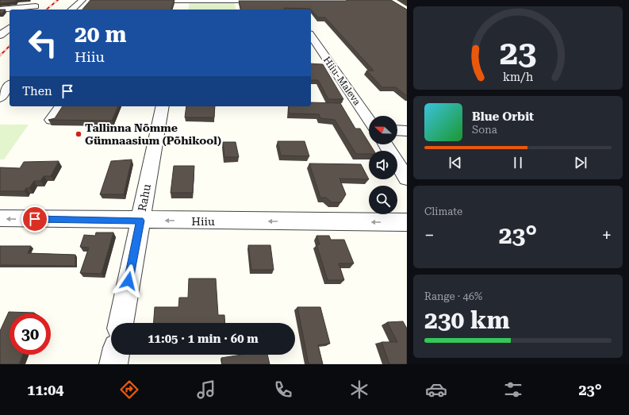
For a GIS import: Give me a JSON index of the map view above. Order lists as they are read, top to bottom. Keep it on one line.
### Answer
{"streets":{"street":["Hiiu-Maleva","Rahu","Hiiu"]},"crossings":[["Rahu","Hiiu"]],"one_way":["Hiiu"],"places":["Tallinna Nõmme Gümnaasium (Põhikool)"],"north":"left","page":{"turn":["20 m","Hiiu"],"then":"Then","song":["Blue Orbit","Sona"],"tile":["Climate",["Range · 46%","230 km"]],"heat":["−","23°","+"],"limit":"30","trip":"11:05 · 1 min · 60 m","tabs":["11:04","23°"],"gauge":["23","km/h"]}}
